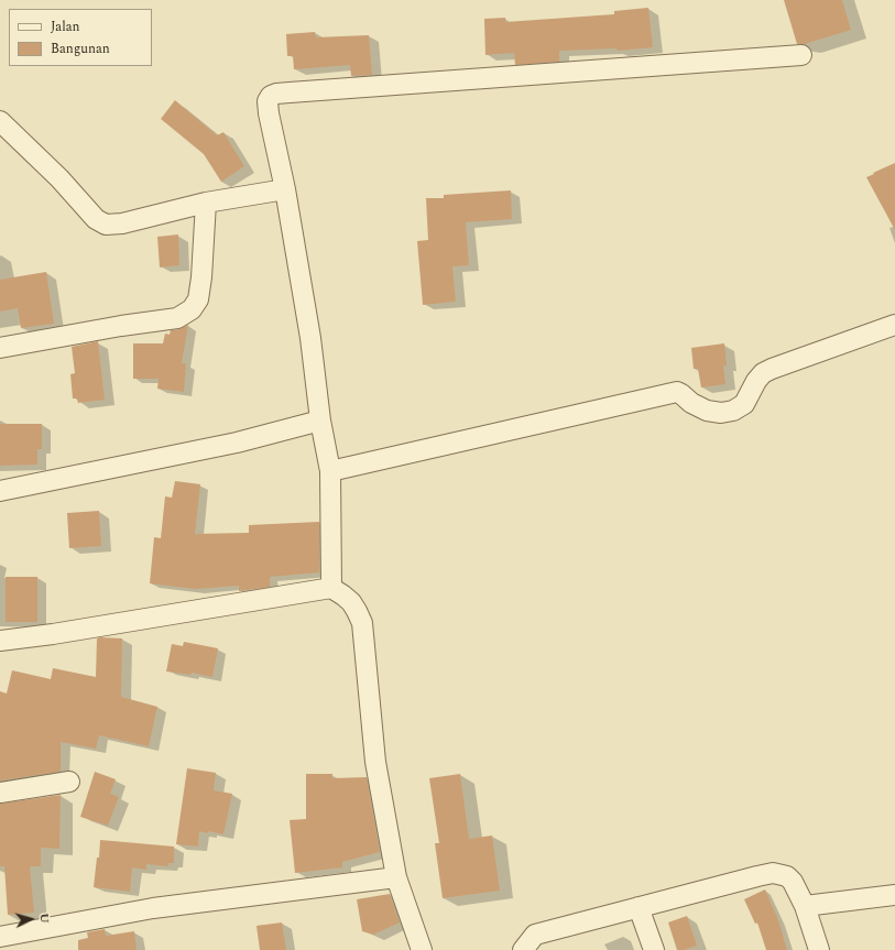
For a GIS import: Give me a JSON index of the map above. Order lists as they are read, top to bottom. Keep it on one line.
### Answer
{"legend":["Jalan","Bangunan"],"north":"right"}
